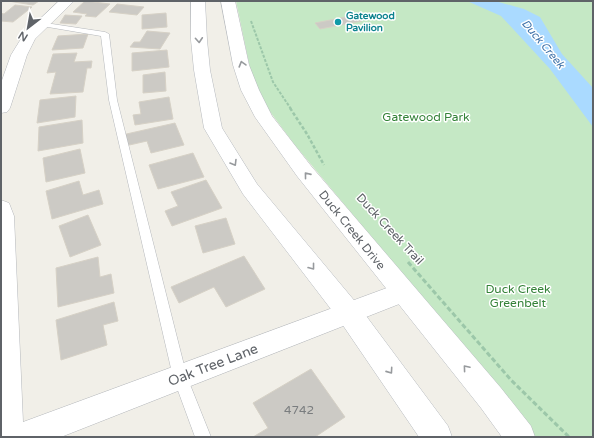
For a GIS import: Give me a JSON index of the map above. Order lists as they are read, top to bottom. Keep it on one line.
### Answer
{"streets":{"main road":["Duck Creek Drive","Oak Tree Lane"],"path":["Duck Creek Trail"]},"crossings":[["Duck Creek Drive","Oak Tree Lane"]],"water":["Duck Creek"],"parks":["Gatewood Park","Duck Creek Greenbelt"],"places":["Gatewood Pavilion"],"house_numbers":["4742"],"north":"bottom left"}
